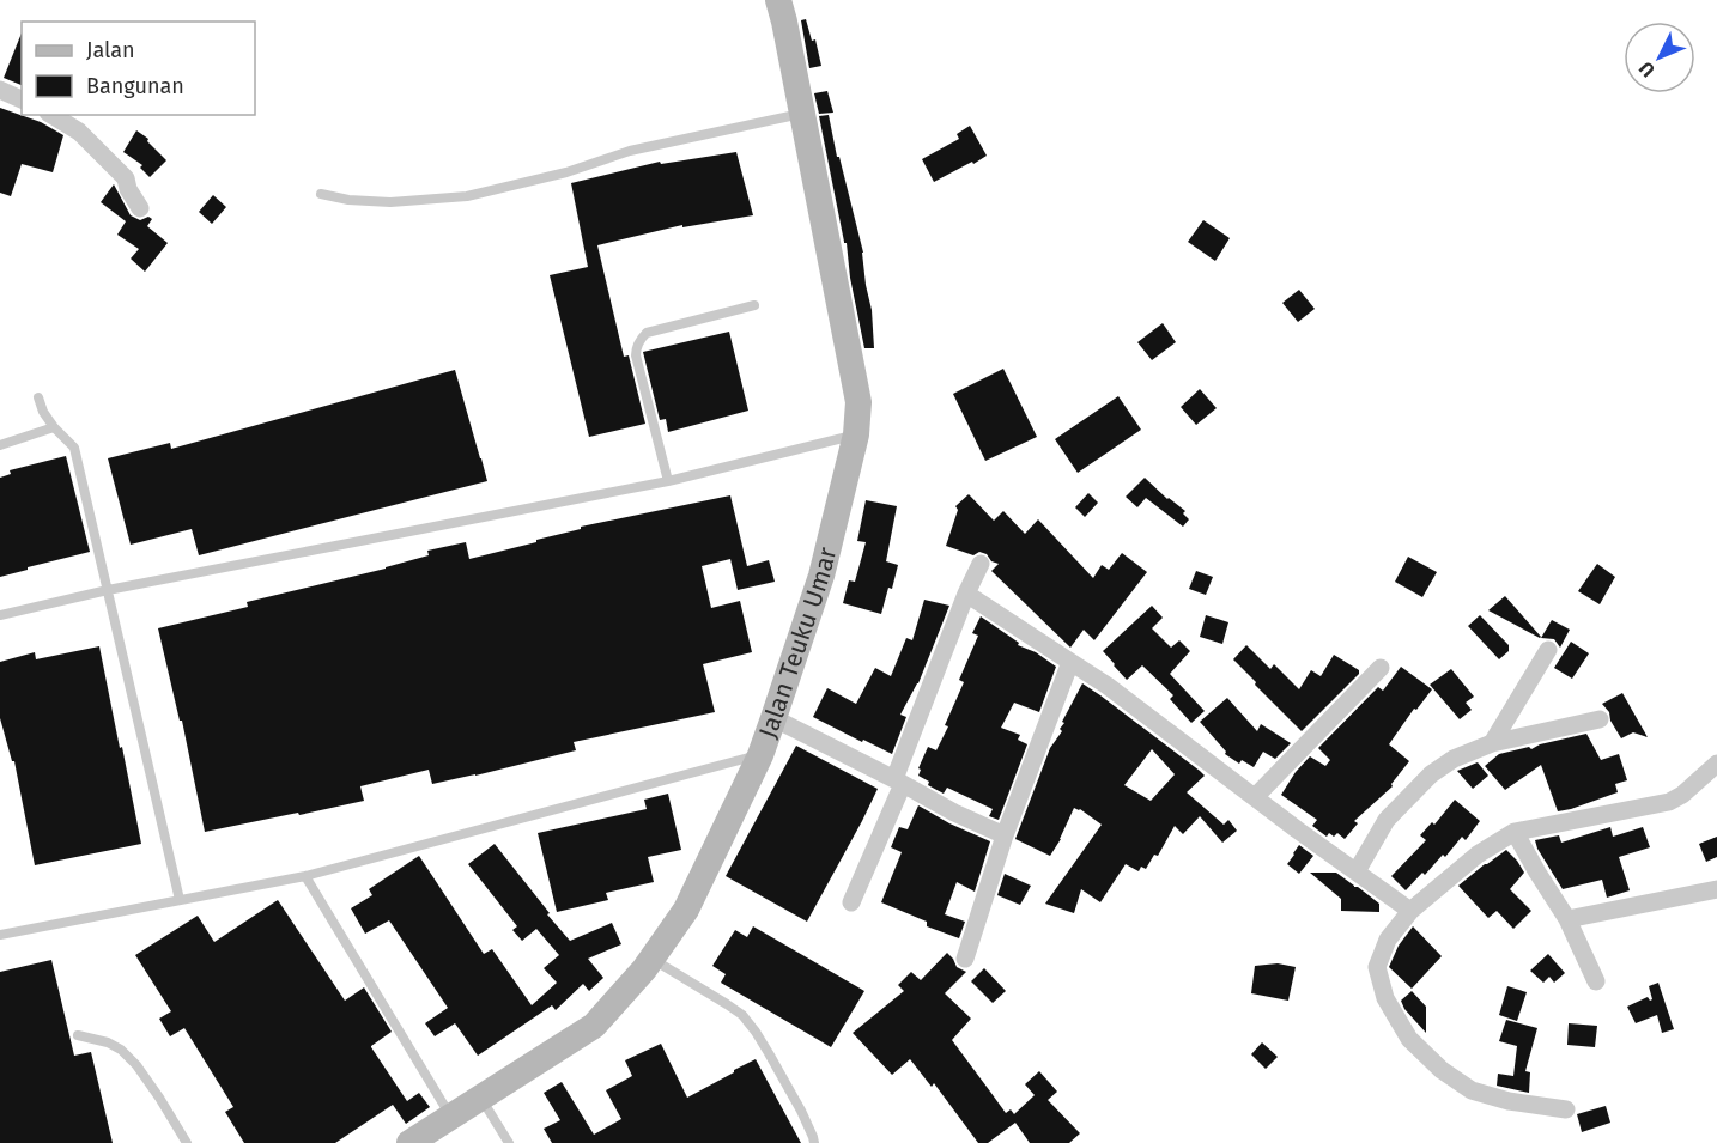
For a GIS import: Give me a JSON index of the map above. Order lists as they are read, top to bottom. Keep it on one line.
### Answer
{"streets":{"main road":["Jalan Teuku Umar"]},"legend":["Jalan","Bangunan"],"north":"bottom left"}
